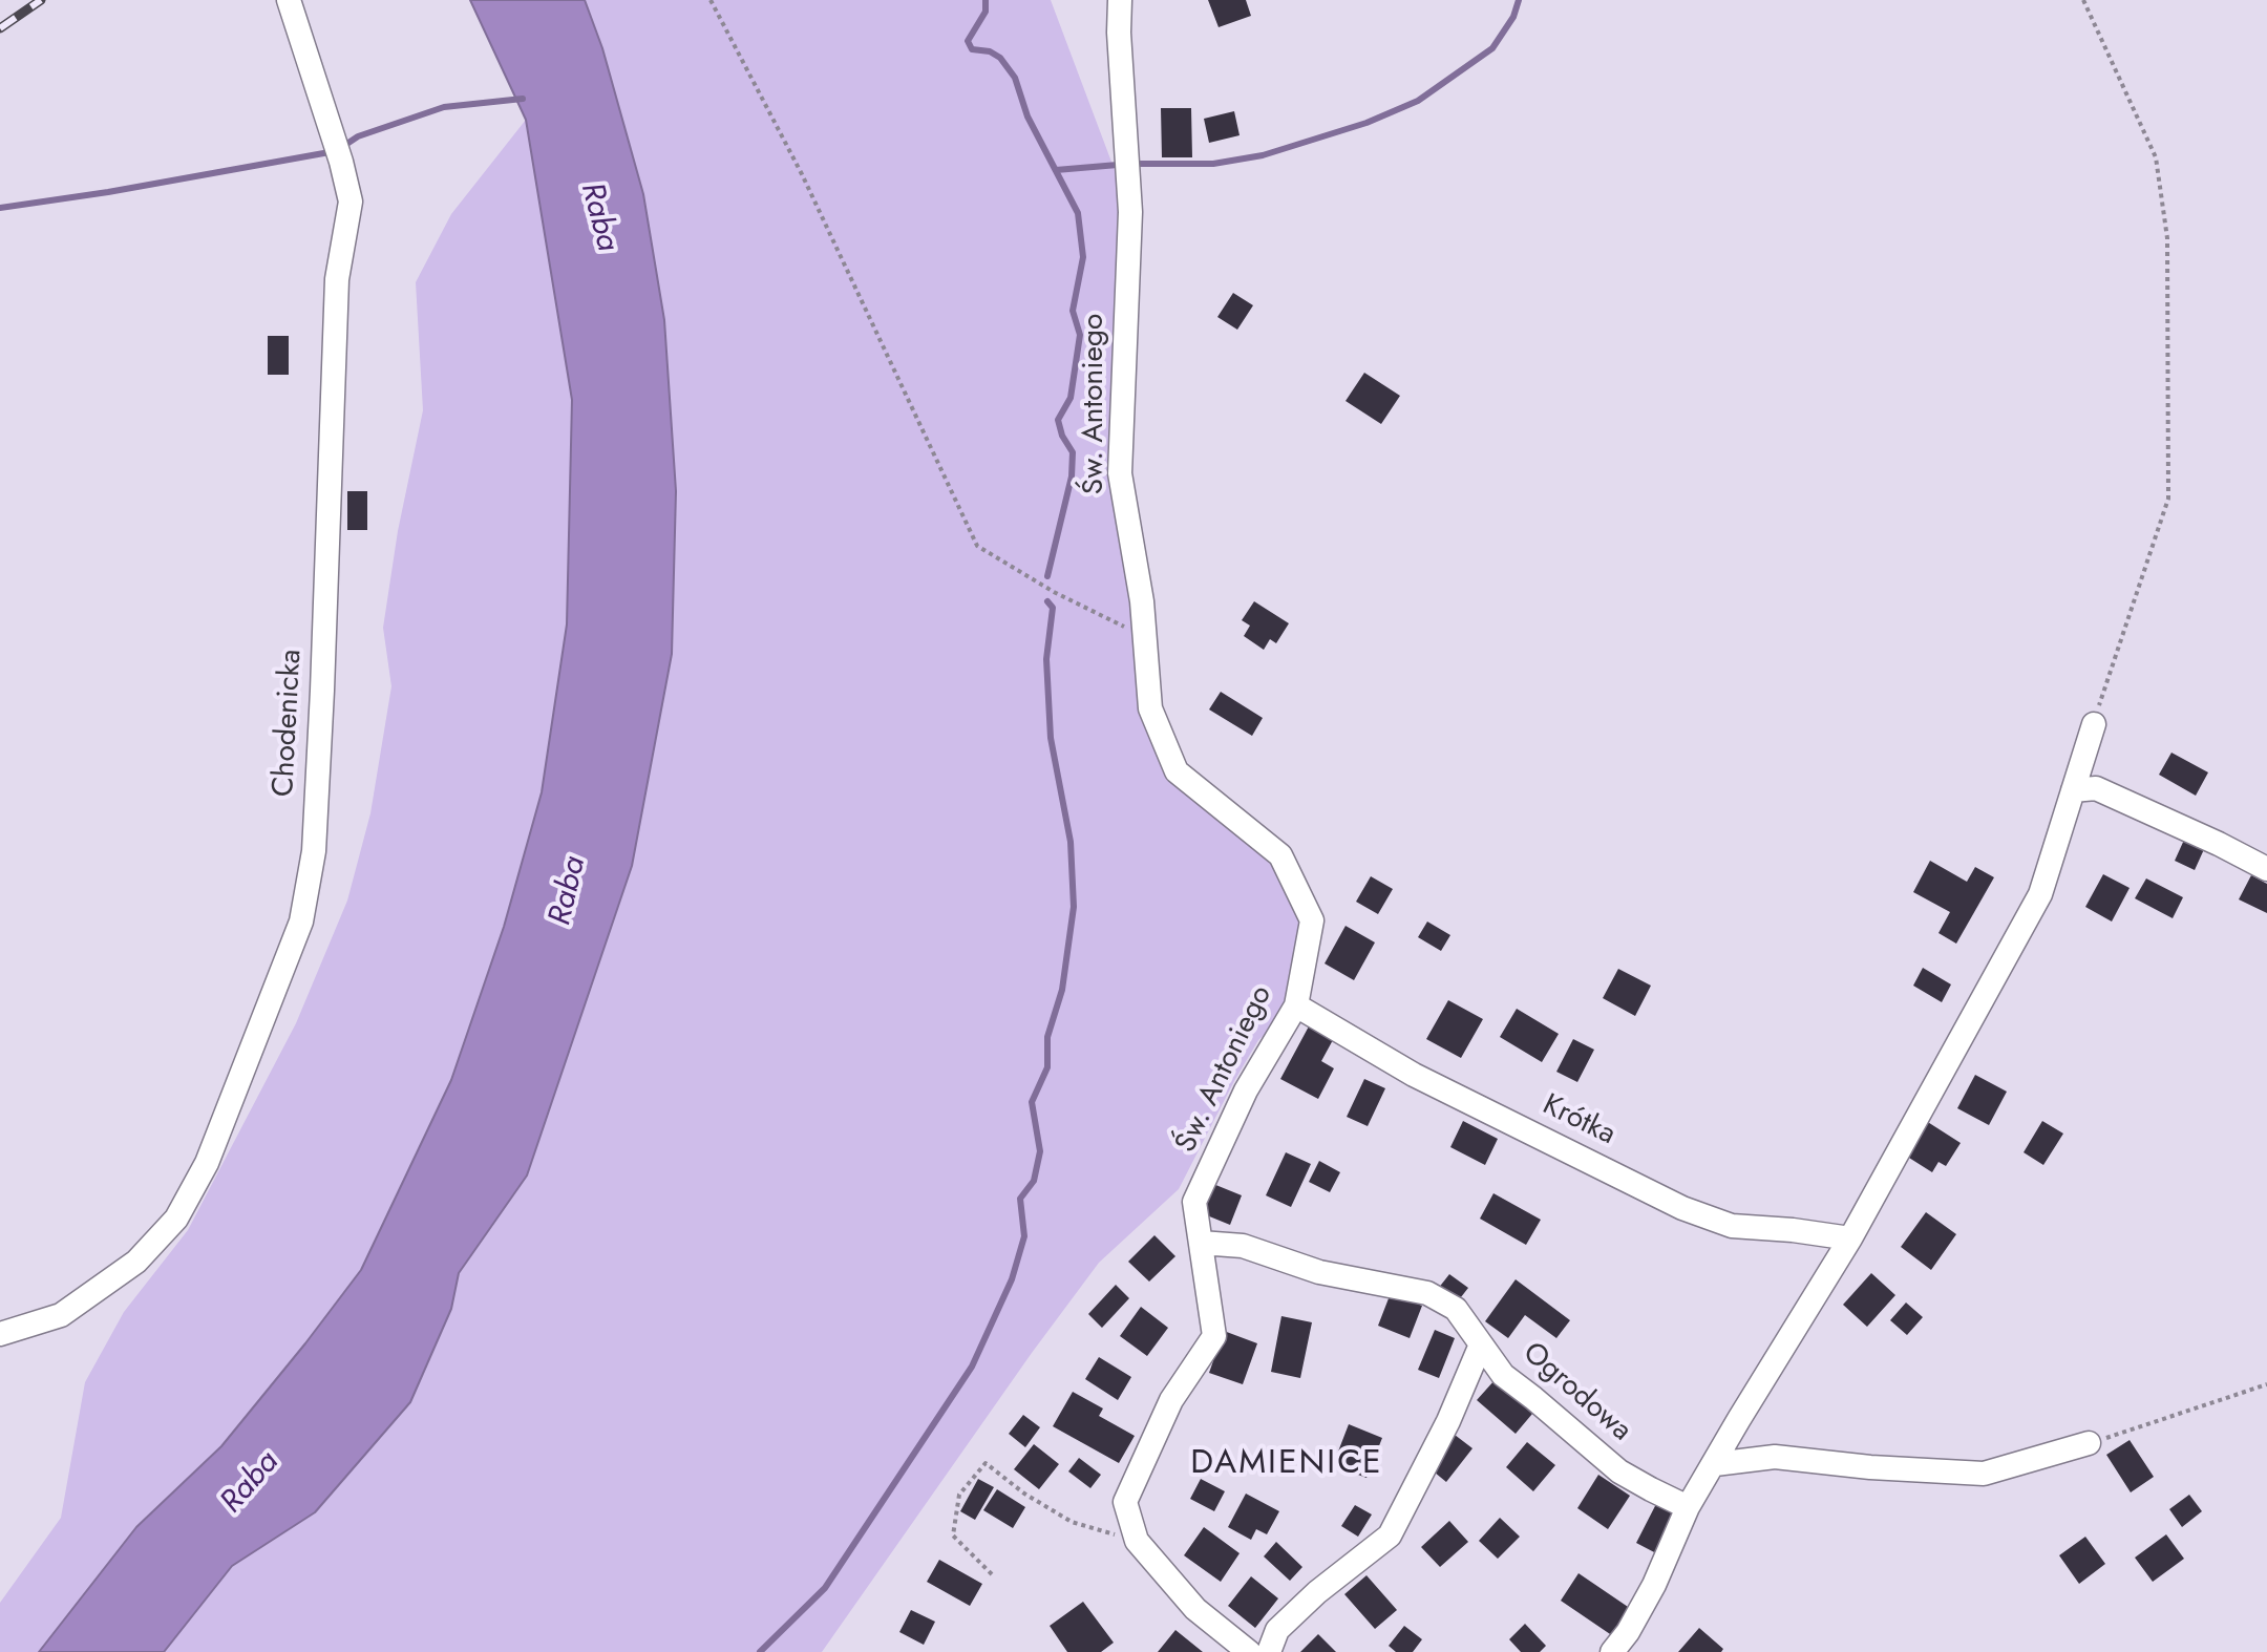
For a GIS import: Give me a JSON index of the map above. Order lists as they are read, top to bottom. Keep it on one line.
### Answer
{"streets":{"street":["Św. Antoniego","Chodenicka","Krótka","Ogrodowa"]},"crossings":[["Św. Antoniego","Krótka"],["Św. Antoniego","Ogrodowa"]],"districts":["DAMIENICE"],"water":["Raba"]}
